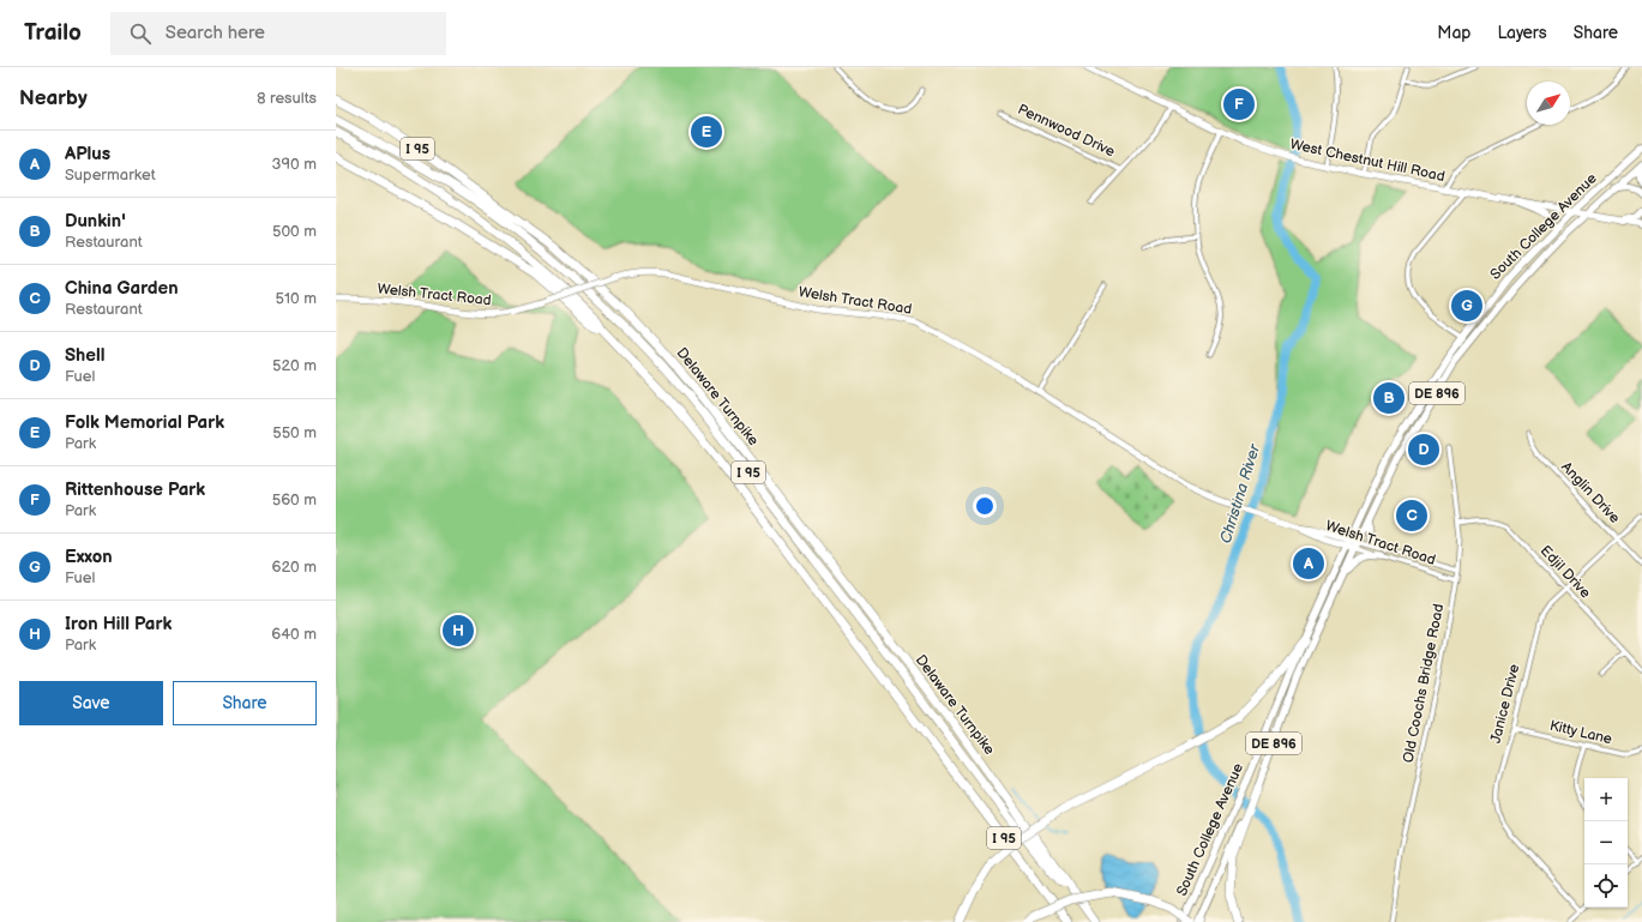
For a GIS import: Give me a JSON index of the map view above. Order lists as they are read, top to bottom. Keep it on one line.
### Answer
{"streets":{"highway":["I 95","Delaware Turnpike"],"main road":["South College Avenue","DE 896"],"street":["Pennwood Drive","West Chestnut Hill Road","Welsh Tract Road","Anglin Drive","Edjil Drive","Old Coochs Bridge Road","Janice Drive","Kitty Lane"]},"crossings":[["West Chestnut Hill Road","South College Avenue"],["South College Avenue","Welsh Tract Road"],["Welsh Tract Road","Old Coochs Bridge Road"],["Anglin Drive","Janice Drive"],["Edjil Drive","Old Coochs Bridge Road"],["Edjil Drive","Janice Drive"],["Janice Drive","Kitty Lane"]],"water":["Christina River"],"north":"top right","page":{"header":"Trailo","search":"Search here","nav":["Map","Layers","Share"],"heading":["Nearby","8 results"],"pins":["F","E","G","B","D","C","A","H"],"list":[{"mark":"A","name":"APlus","note":"Supermarket","value":"390 m"},{"mark":"B","name":"Dunkin'","note":"Restaurant","value":"500 m"},{"mark":"C","name":"China Garden","note":"Restaurant","value":"510 m"},{"mark":"D","name":"Shell","note":"Fuel","value":"520 m"},{"mark":"E","name":"Folk Memorial Park","note":"Park","value":"550 m"},{"mark":"F","name":"Rittenhouse Park","note":"Park","value":"560 m"},{"mark":"G","name":"Exxon","note":"Fuel","value":"620 m"},{"mark":"H","name":"Iron Hill Park","note":"Park","value":"640 m"}],"buttons":["Save","Share"],"map_buttons":["+","−"]}}
